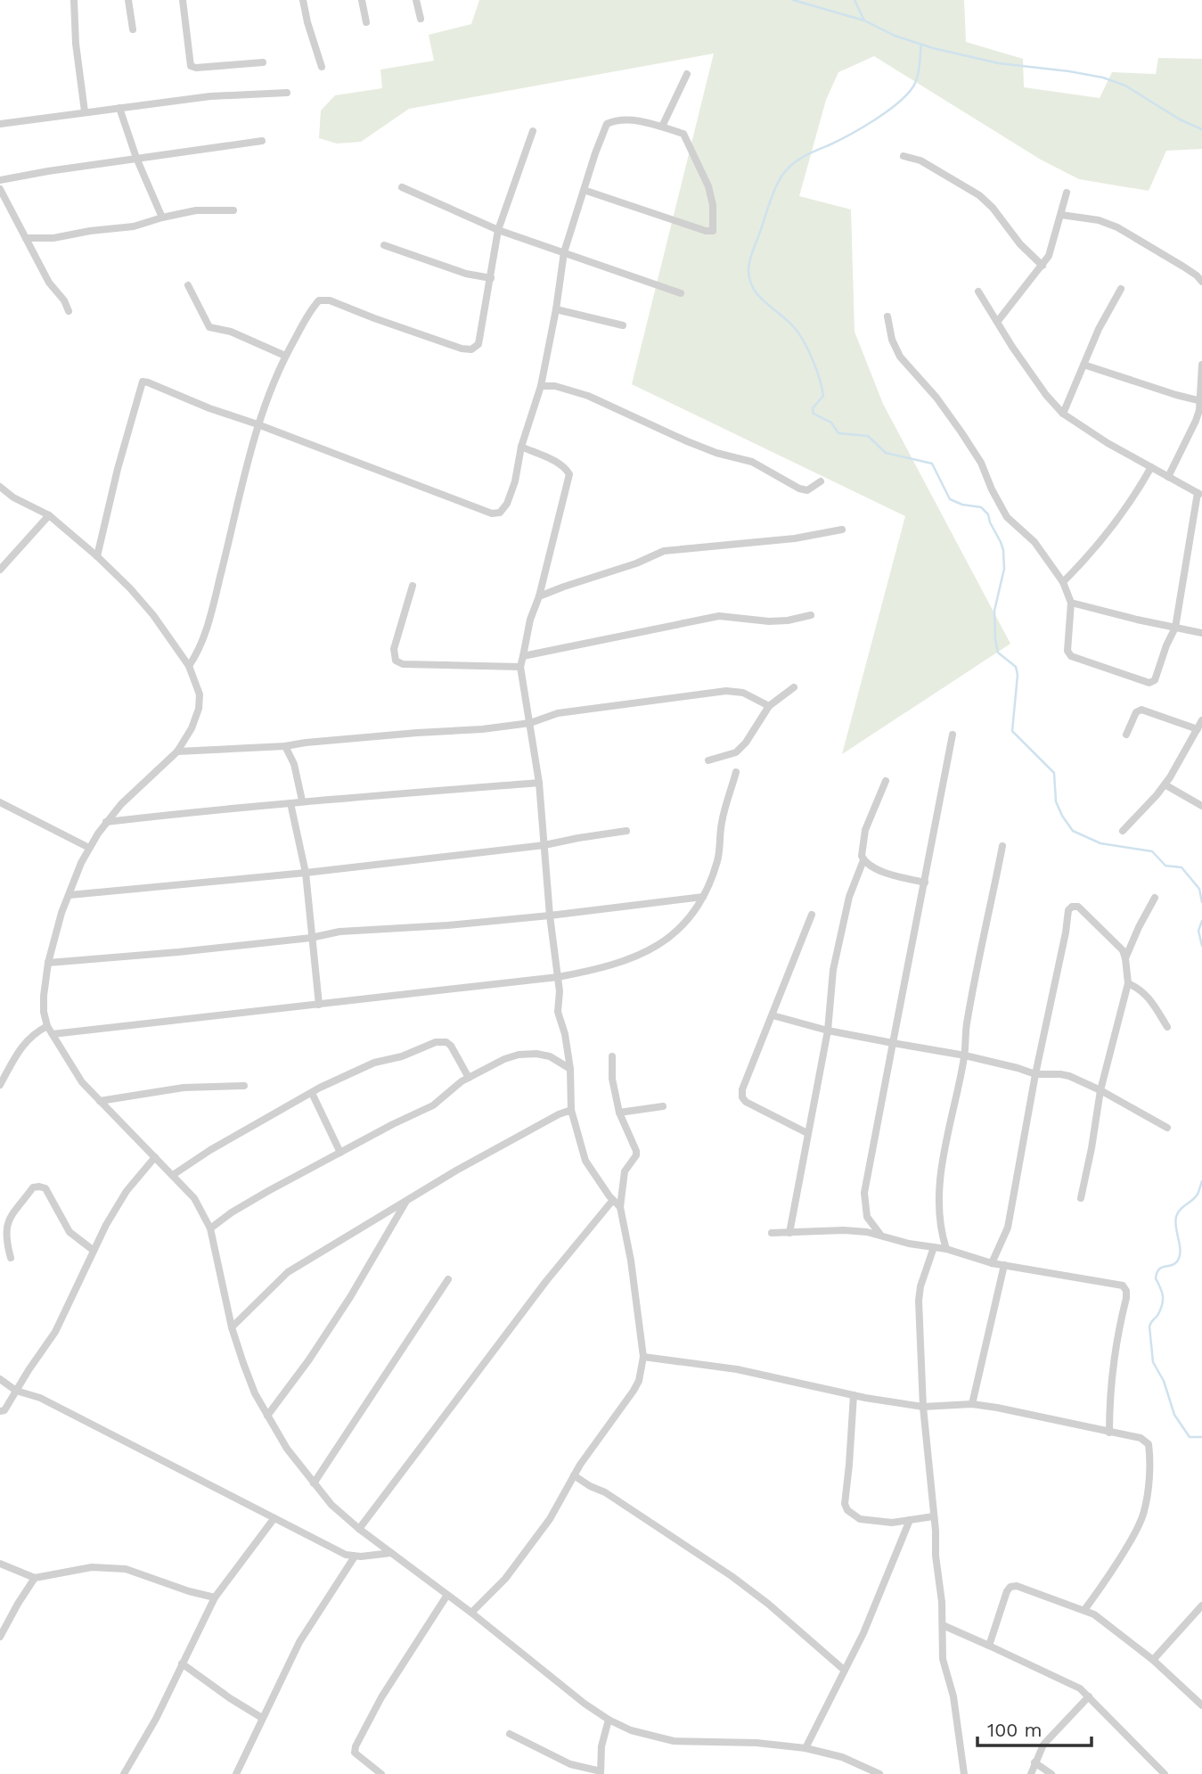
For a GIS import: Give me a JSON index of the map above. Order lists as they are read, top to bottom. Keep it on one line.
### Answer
{"scale_bar":"100 m"}
